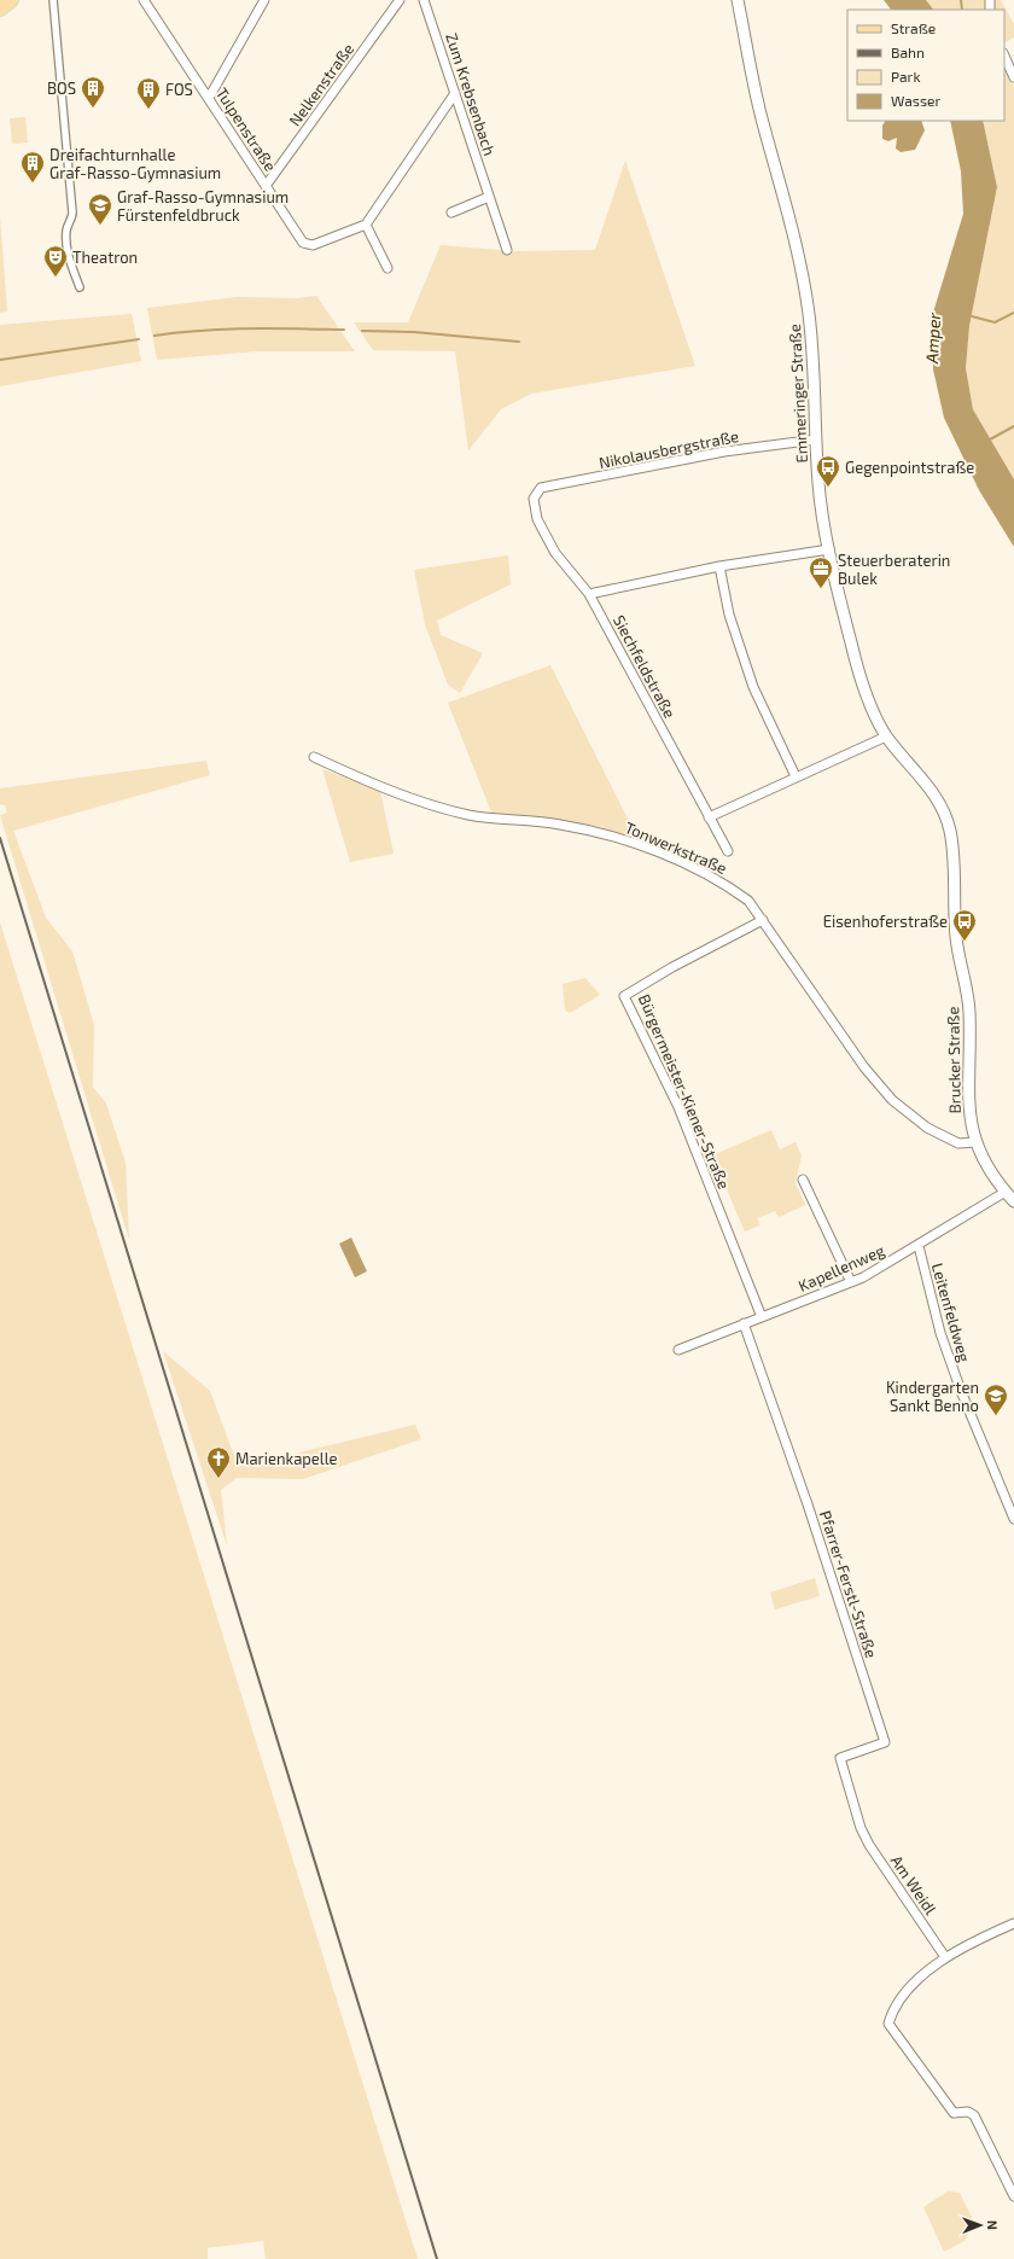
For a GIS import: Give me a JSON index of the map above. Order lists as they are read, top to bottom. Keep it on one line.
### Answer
{"streets":{"street":["Nelkenstraße","Zum Krebsenbach","Tulpenstraße","Emmeringer Straße","Nikolausbergstraße","Siechfeldstraße","Tonwerkstraße","Brucker Straße","Bürgermeister-Kiener-Straße","Kapellenweg","Leitenfeldweg","Pfarrer-Ferstl-Straße","Am Weidl"]},"crossings":[["Nelkenstraße","Tulpenstraße"],["Emmeringer Straße","Nikolausbergstraße"],["Emmeringer Straße","Brucker Straße"],["Nikolausbergstraße","Siechfeldstraße"],["Tonwerkstraße","Brucker Straße"],["Tonwerkstraße","Bürgermeister-Kiener-Straße"],["Brucker Straße","Kapellenweg"],["Bürgermeister-Kiener-Straße","Kapellenweg"],["Kapellenweg","Leitenfeldweg"],["Kapellenweg","Pfarrer-Ferstl-Straße"],["Pfarrer-Ferstl-Straße","Am Weidl"]],"water":["Amper"],"places":{"building":["BOS","FOS","Dreifachturnhalle Graf-Rasso-Gymnasium"],"school or university":["Graf-Rasso-Gymnasium Fürstenfeldbruck","Kindergarten Sankt Benno"],"theatre":["Theatron"],"bus stop":["Gegenpointstraße","Eisenhoferstraße"],"office":["Steuerberaterin Bulek"],"church":["Marienkapelle"]},"legend":["Straße","Bahn","Park","Wasser"],"north":"right"}
